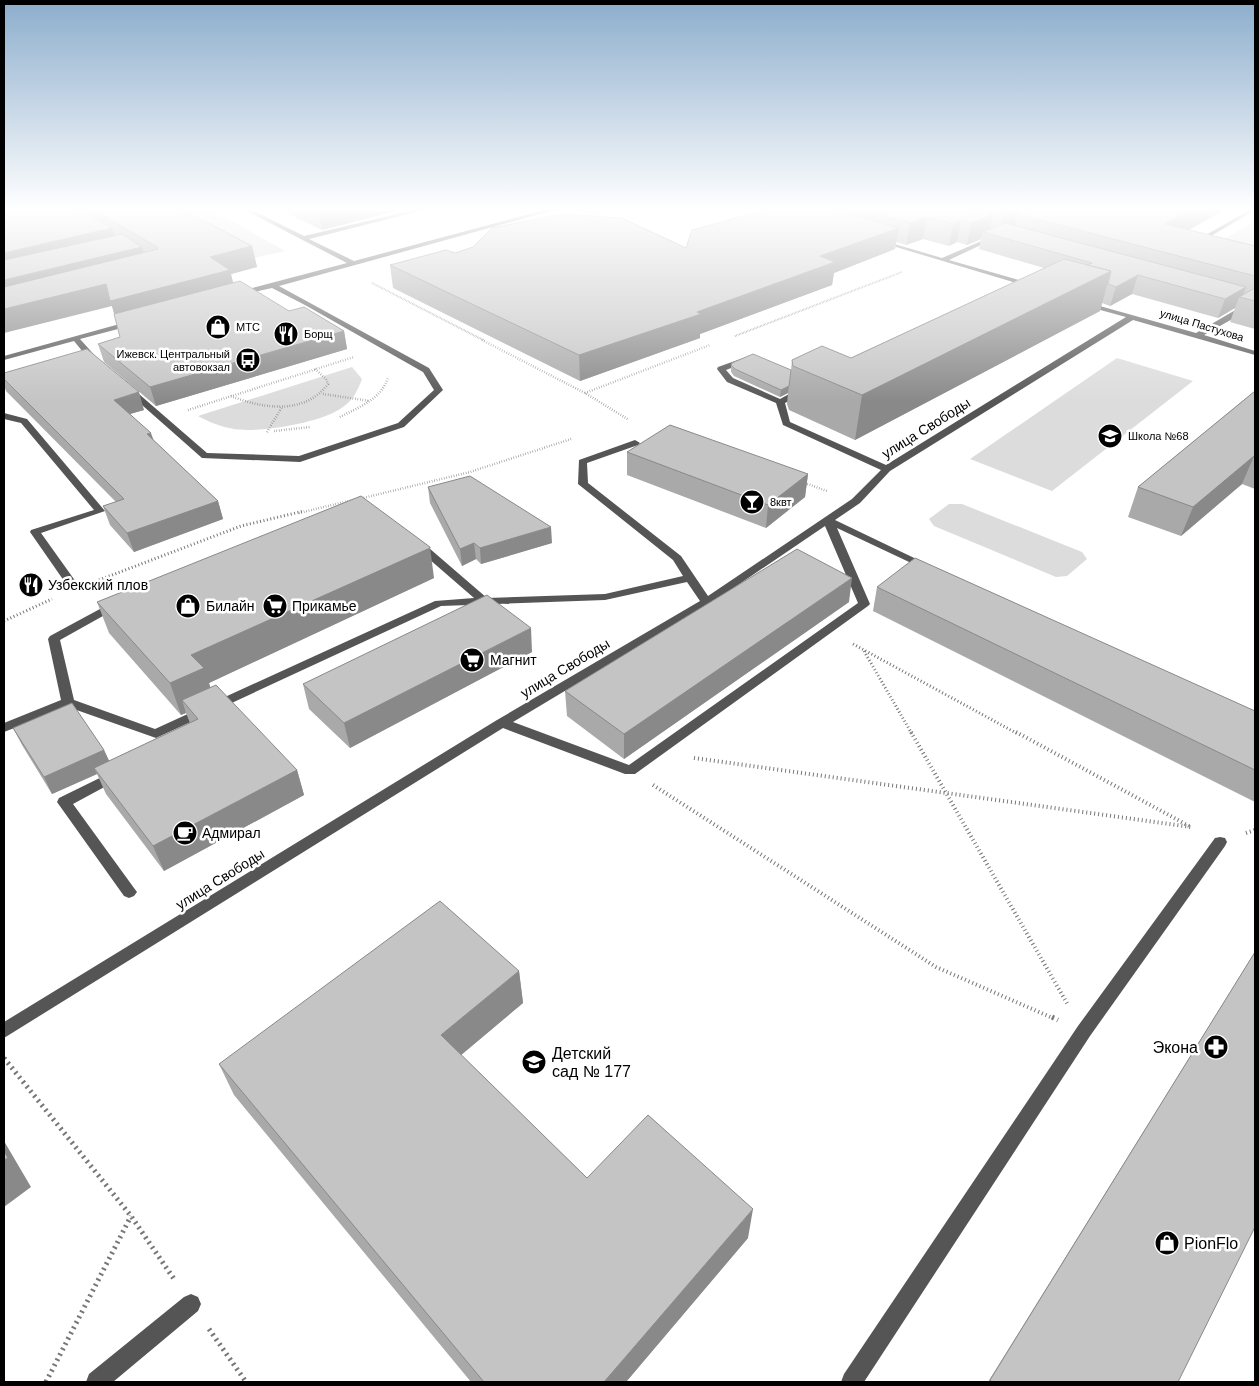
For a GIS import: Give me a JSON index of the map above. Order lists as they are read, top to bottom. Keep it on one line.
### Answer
{"streets":{"street":["улица Пастухова","улица Свободы"]},"crossings":[["улица Пастухова","улица Свободы"]],"places":{"shop":["МТС","Билайн","PionFlo"],"restaurant":["Борщ","Узбекский плов"],"bus stop":["Ижевск. Центральный автовокзал"],"school or university":["Школа №68","Детский сад № 177"],"bar":["8квт"],"supermarket":["Прикамье","Магнит"],"cafe":["Адмирал"],"pharmacy":["Экона"]}}
